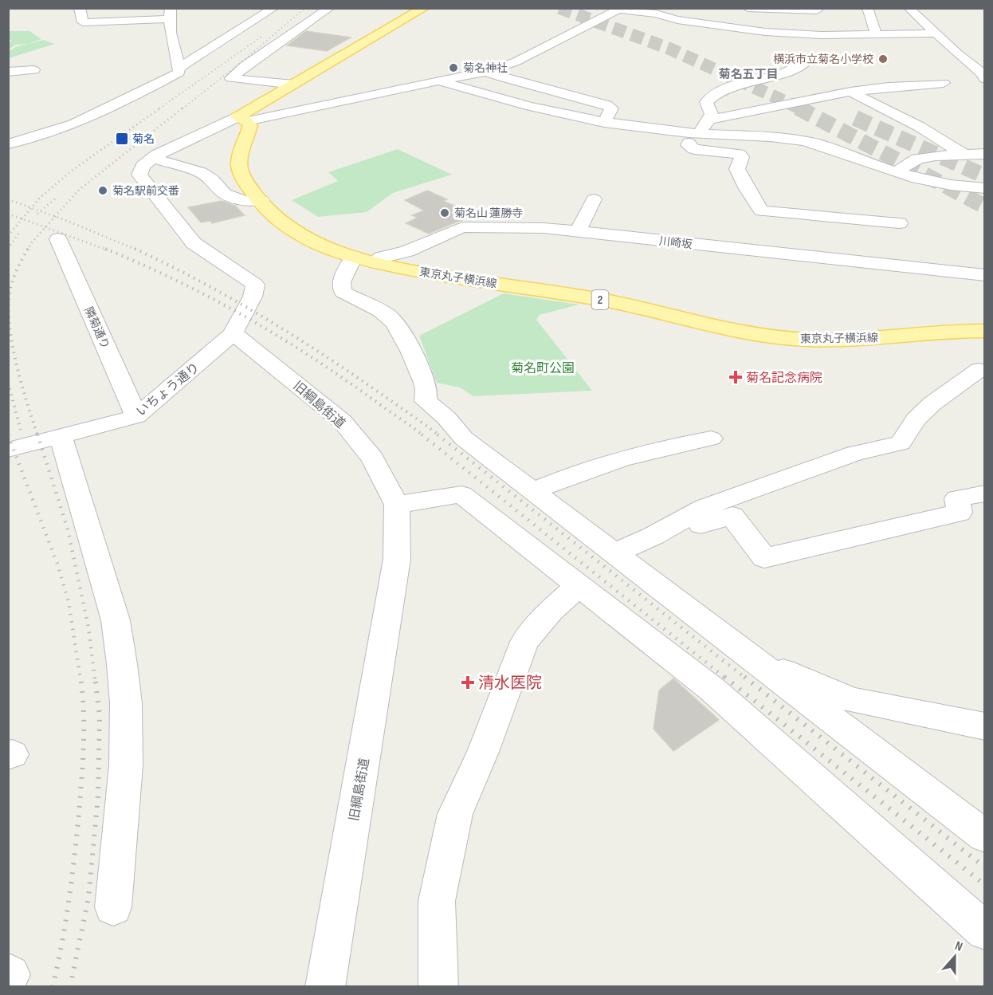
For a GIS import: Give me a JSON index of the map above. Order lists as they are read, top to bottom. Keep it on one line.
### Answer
{"streets":{"main road":["東京丸子横浜線","2"],"street":["川崎坂","隣菊通り","いちょう通り","旧綱島街道"]},"crossings":[["川崎坂","東京丸子横浜線"],["隣菊通り","いちょう通り"],["いちょう通り","旧綱島街道"]],"districts":["菊名五丁目"],"parks":["菊名町公園"],"places":{"other":["横浜市立菊名小学校","菊名神社","菊名駅前交番","菊名山 蓮勝寺"],"transit":["菊名"],"health":["菊名記念病院","清水医院"]},"north":"top"}
